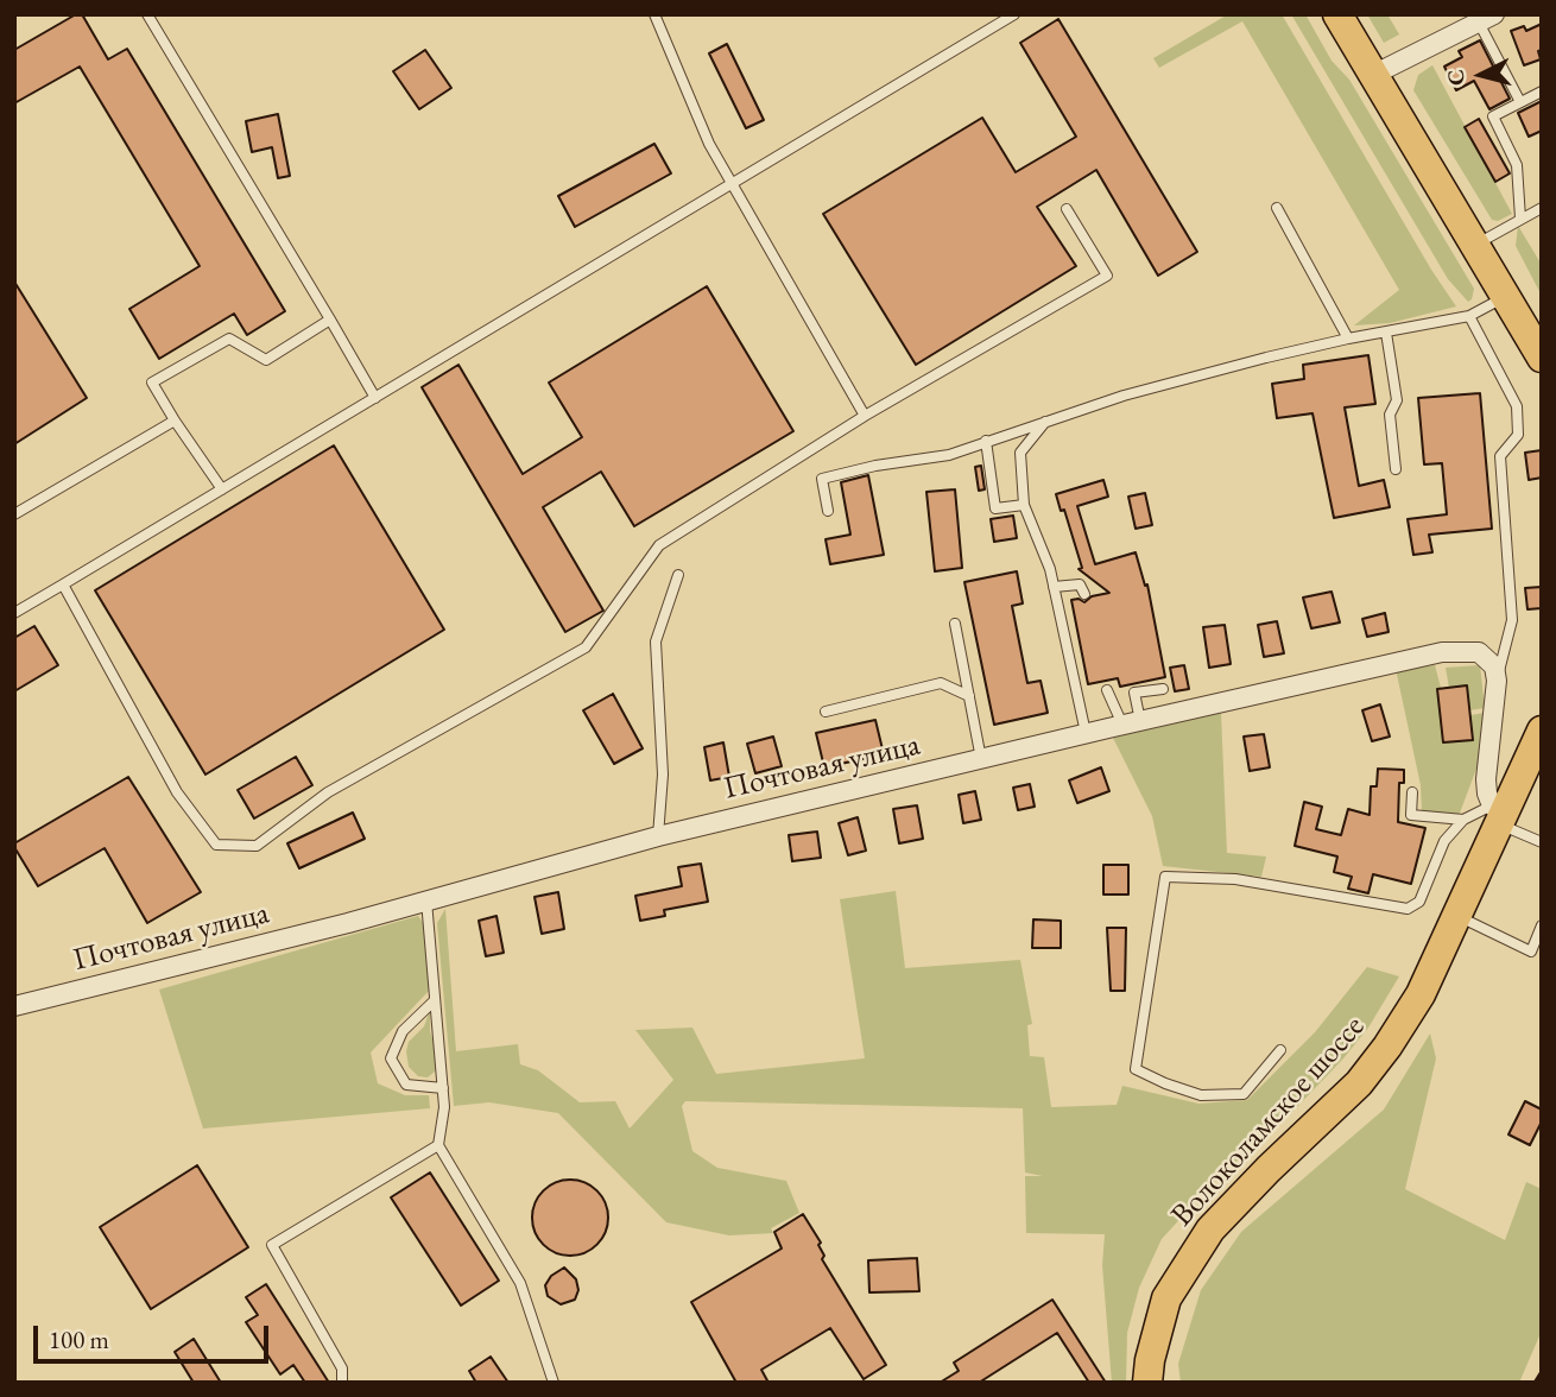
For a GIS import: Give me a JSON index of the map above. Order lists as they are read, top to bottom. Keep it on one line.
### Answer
{"streets":{"main road":["Волоколамское шоссе"],"street":["Почтовая улица"]},"scale_bar":"100 m","north":"left"}
